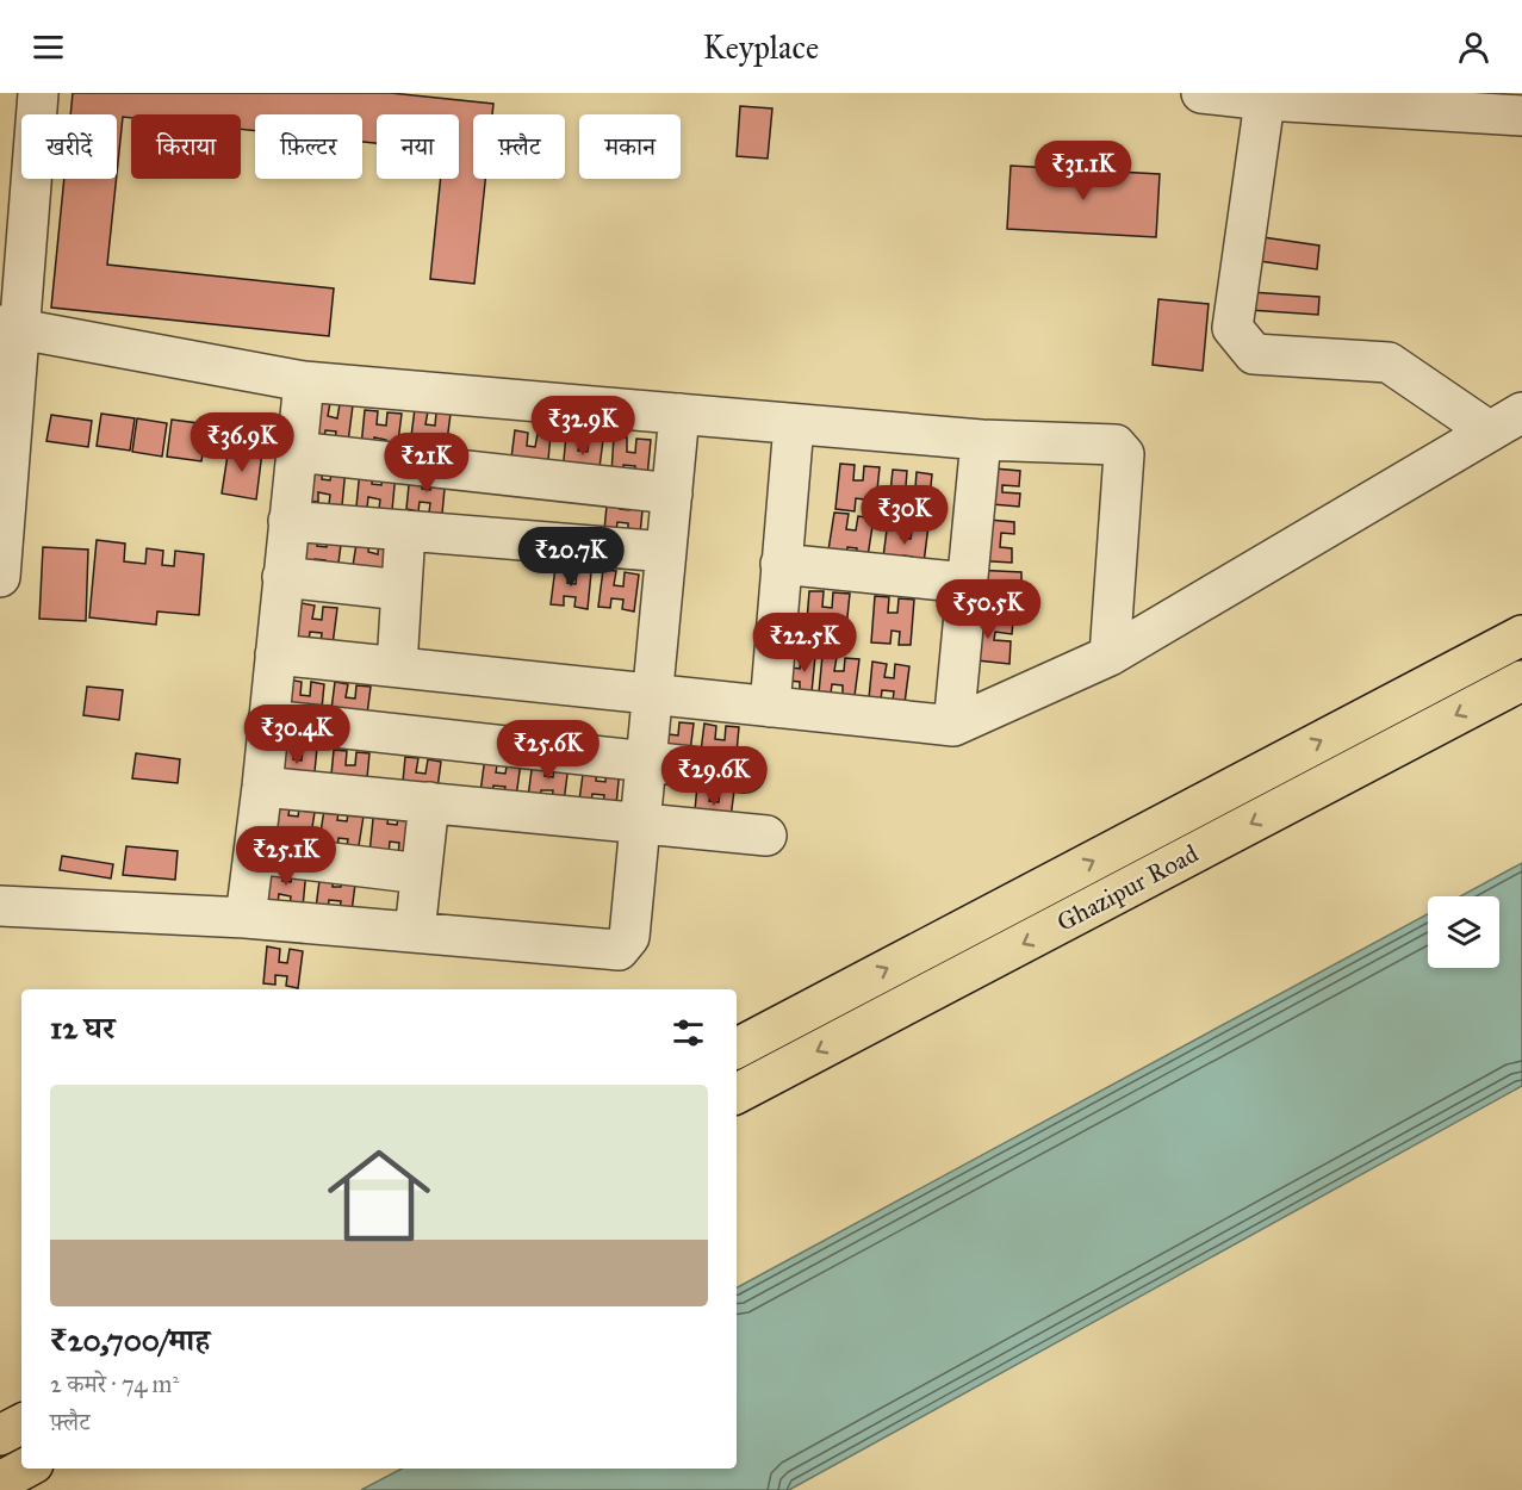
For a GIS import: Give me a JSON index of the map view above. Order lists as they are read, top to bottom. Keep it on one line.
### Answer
{"streets":{"main road":["Ghazipur Road"]},"page":{"header":"Keyplace","chip":["खरीदें","किराया","फ़िल्टर","नया","फ़्लैट","मकान"],"price":["₹31.1K","₹32.9K","₹36.9K","₹21K","₹30K","₹20.7K","₹50.5K","₹22.5K","₹30.4K","₹25.6K","₹29.6K","₹25.1K"],"heading":"12 घर","list":[{"name":"₹20,700/माह","note":"2 कमरे · 74 m² · फ़्लैट"}]}}
